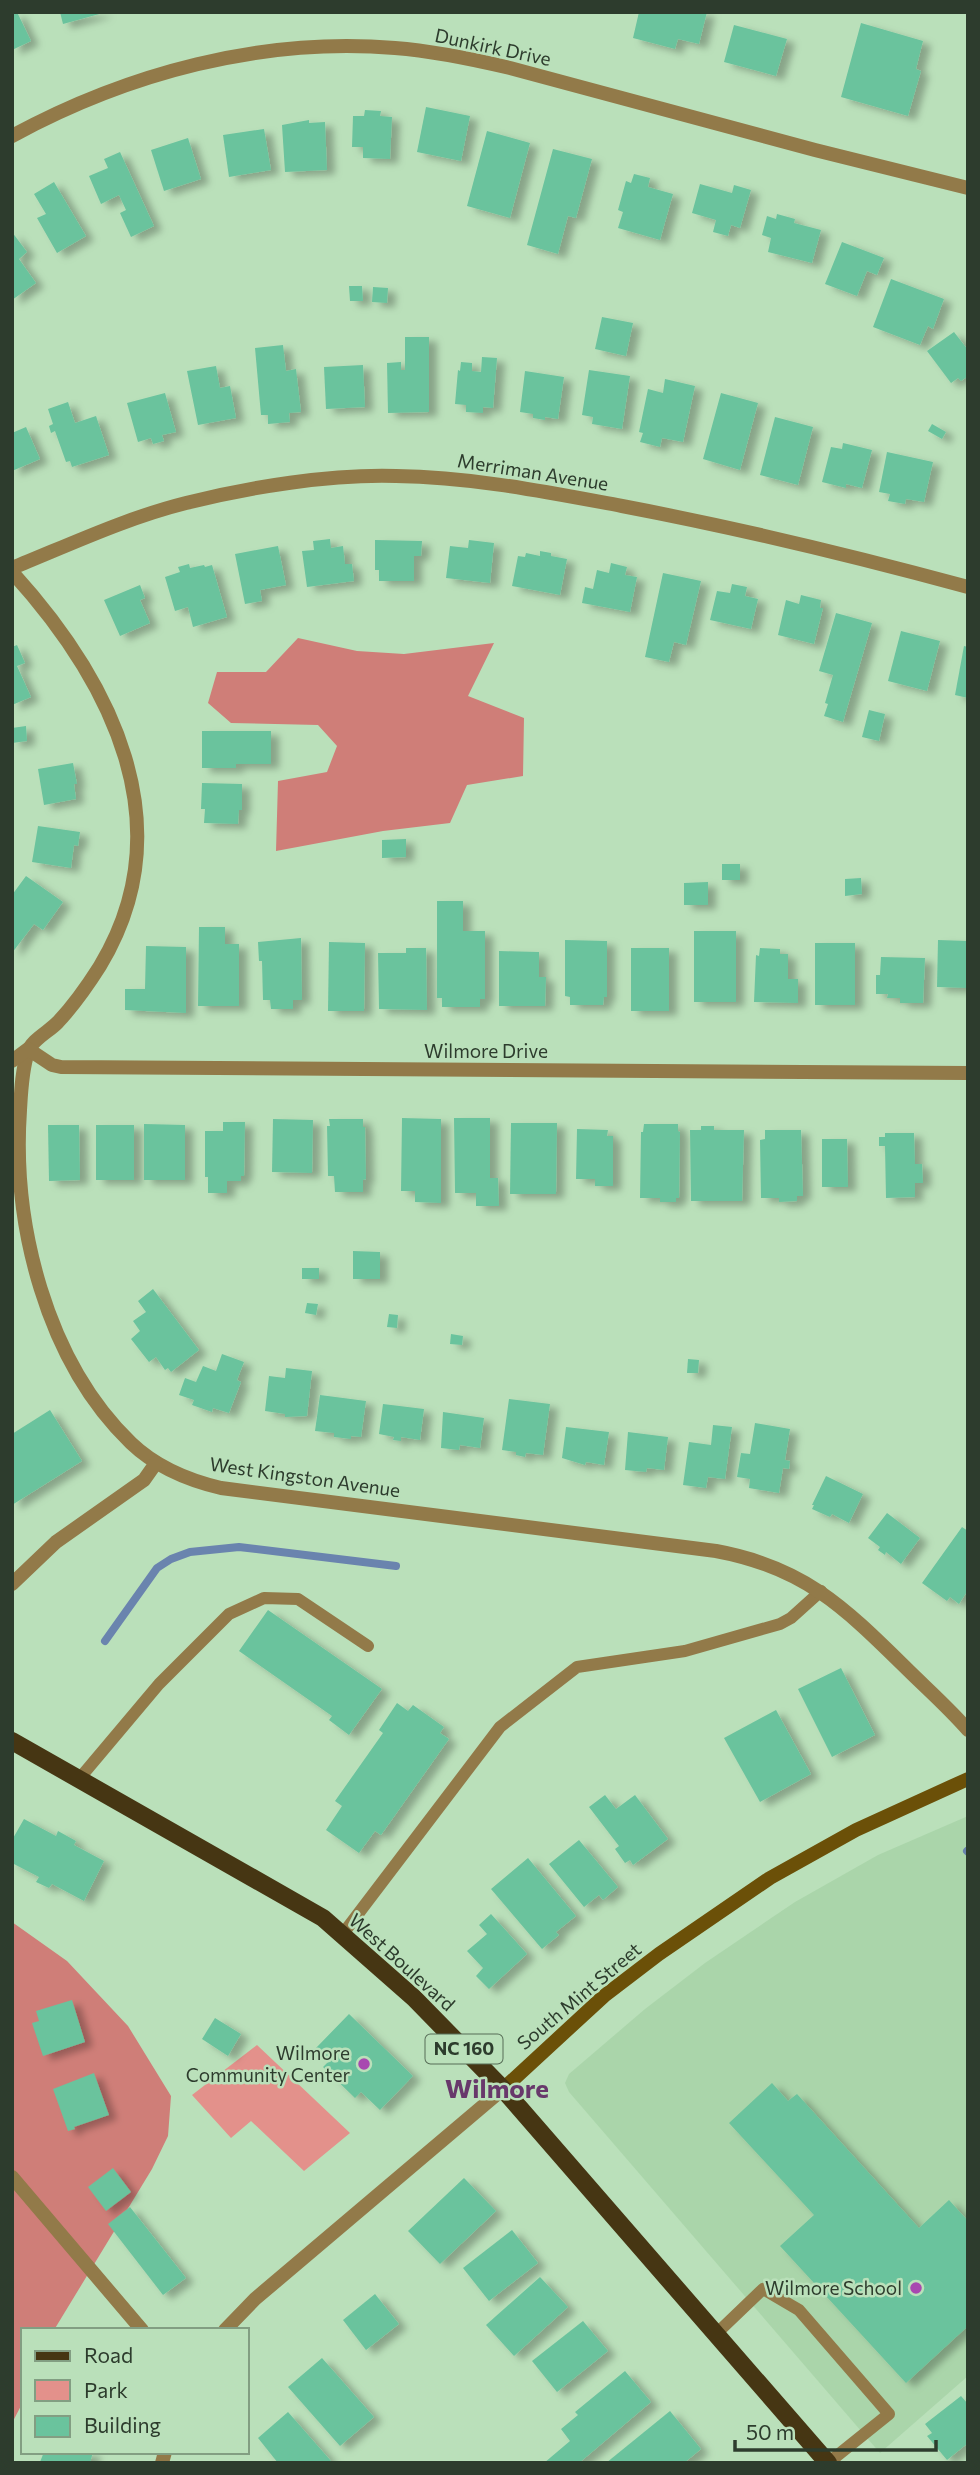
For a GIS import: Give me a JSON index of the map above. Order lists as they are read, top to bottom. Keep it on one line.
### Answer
{"streets":{"main road":["West Boulevard","NC 160"],"street":["Dunkirk Drive","Merriman Avenue","Wilmore Drive","West Kingston Avenue","South Mint Street"]},"crossings":[["Wilmore Drive","West Kingston Avenue"],["West Boulevard","South Mint Street"]],"districts":["Wilmore"],"places":["Wilmore Community Center","Wilmore School"],"legend":["Road","Park","Building"],"scale_bar":"50 m"}
